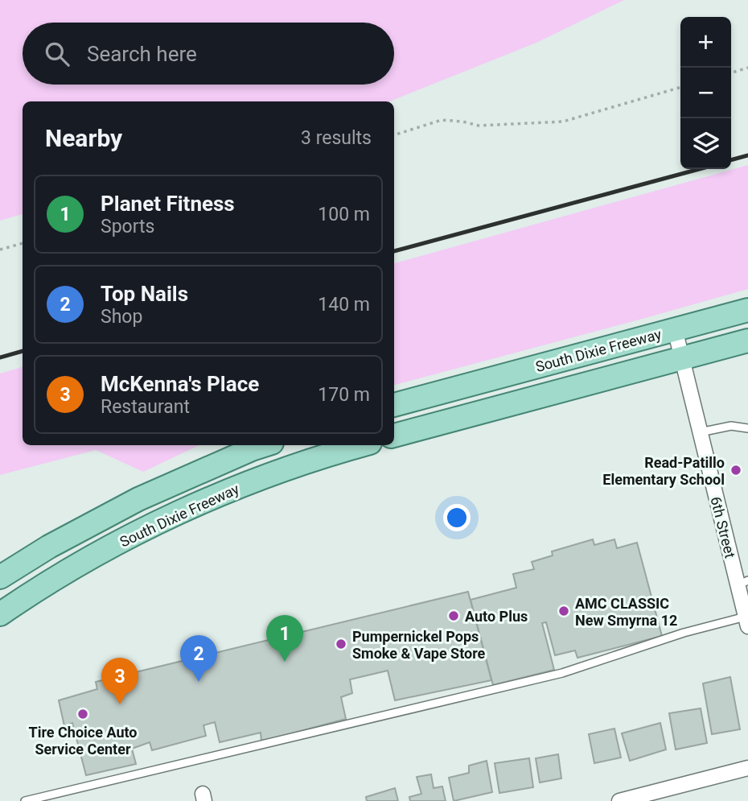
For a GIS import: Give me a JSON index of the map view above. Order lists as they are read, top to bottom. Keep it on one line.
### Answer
{"streets":{"main road":["South Dixie Freeway"],"street":["6th Street"]},"crossings":[["South Dixie Freeway","6th Street"]],"places":["Read-Patillo Elementary School","AMC CLASSIC New Smyrna 12","Auto Plus","Pumpernickel Pops Smoke & Vape Store","Tire Choice Auto Service Center"],"page":{"map_buttons":["+","−"],"search":"Search here","heading":["Nearby","3 results"],"list":[{"mark":"1","name":"Planet Fitness","note":"Sports","value":"100 m"},{"mark":"2","name":"Top Nails","note":"Shop","value":"140 m"},{"mark":"3","name":"McKenna's Place","note":"Restaurant","value":"170 m"}],"pins":["1","2","3"]}}
